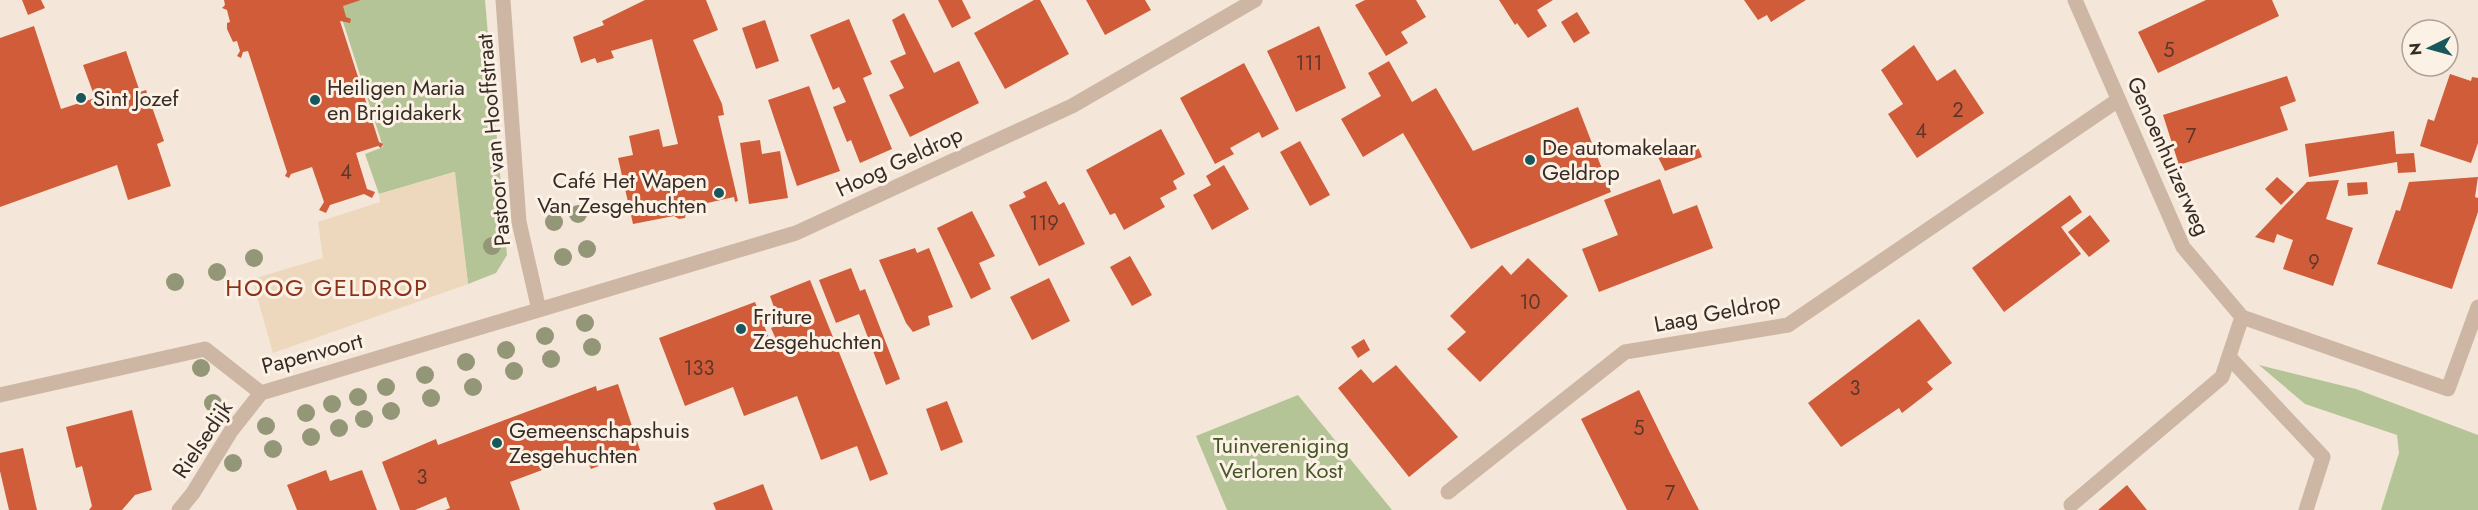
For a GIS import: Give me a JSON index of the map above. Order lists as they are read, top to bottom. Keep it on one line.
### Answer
{"streets":{"street":["Pastoor van Hooffstraat","Genoenhuizerweg","Hoog Geldrop","Laag Geldrop","Papenvoort","Rielsedijk"]},"crossings":[["Pastoor van Hooffstraat","Hoog Geldrop"],["Pastoor van Hooffstraat","Papenvoort"],["Genoenhuizerweg","Laag Geldrop"],["Hoog Geldrop","Papenvoort"],["Papenvoort","Rielsedijk"]],"districts":["HOOG GELDROP"],"parks":["Tuinvereniging Verloren Kost"],"places":["Sint Jozef","Heiligen Maria en Brigidakerk","De automakelaar Geldrop","Café Het Wapen Van Zesgehuchten","Friture Zesgehuchten","Gemeenschapshuis Zesgehuchten"],"house_numbers":["5","111","2","4","7","4","119","9","10","133","3","5","3","7"],"north":"left"}
